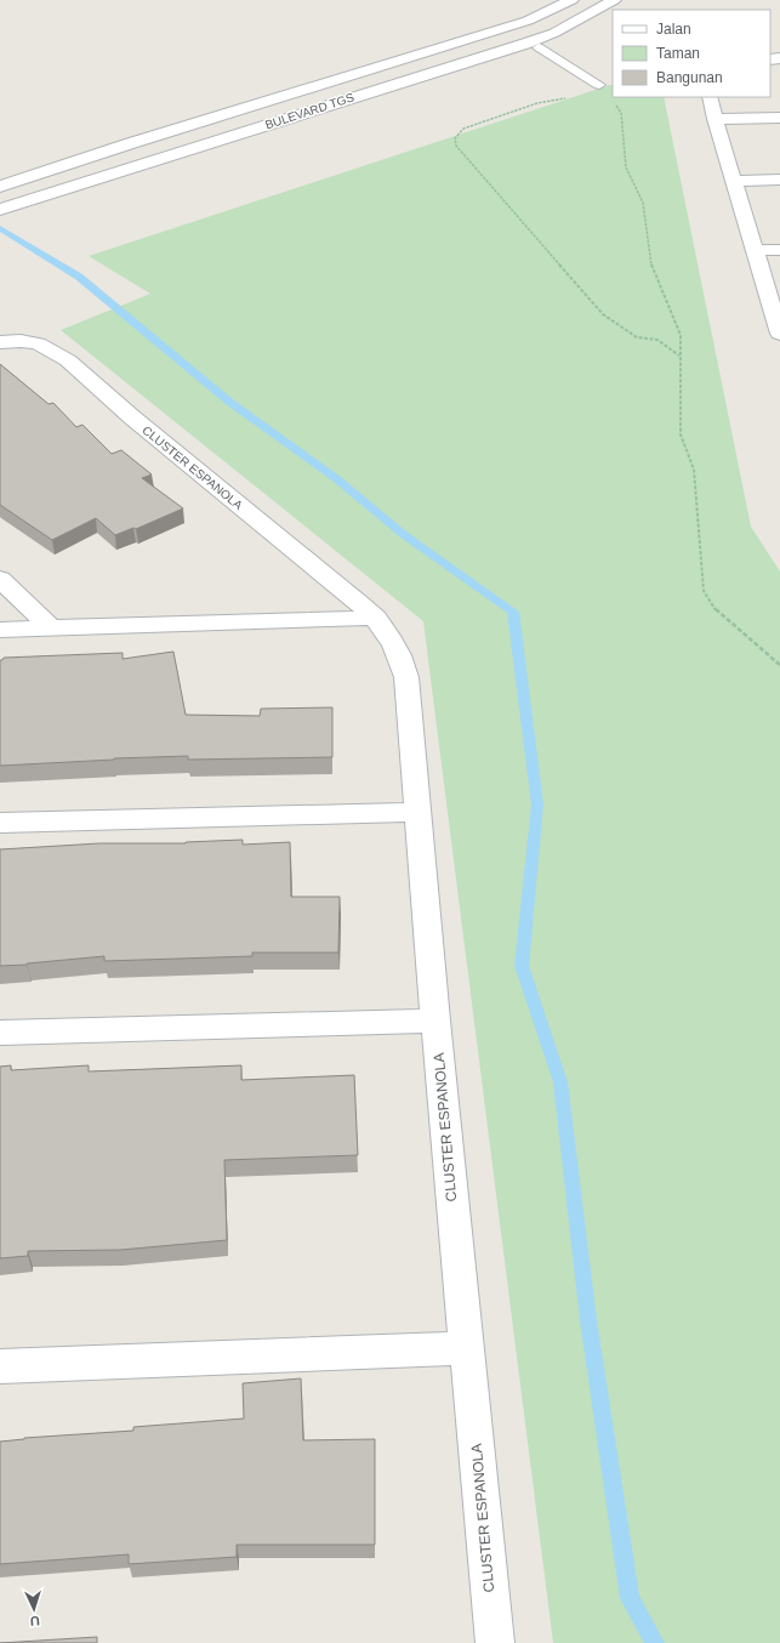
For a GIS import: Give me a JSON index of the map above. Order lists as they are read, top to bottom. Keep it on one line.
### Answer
{"streets":{"street":["BULEVARD TGS","CLUSTER ESPANOLA"]},"legend":["Jalan","Taman","Bangunan"],"north":"bottom"}
